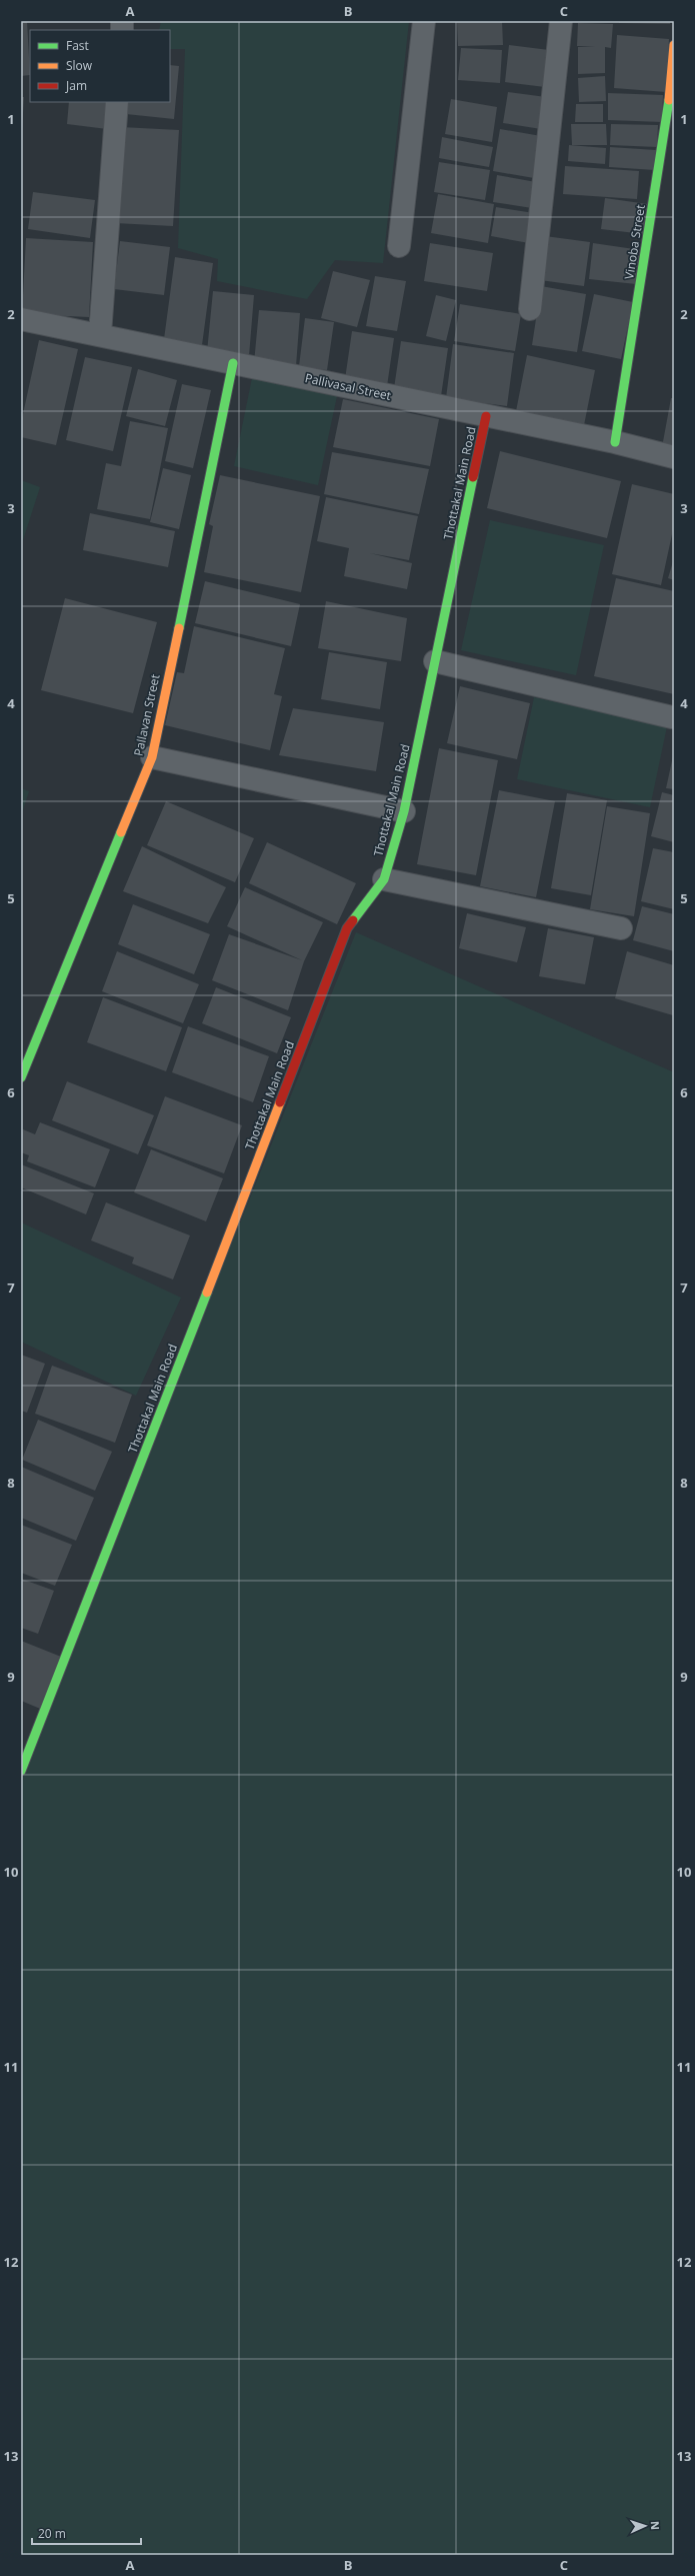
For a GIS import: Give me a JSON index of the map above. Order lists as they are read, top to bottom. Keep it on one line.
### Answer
{"streets":{"street":["Vinoba Street","Pallivasal Street","Thottakal Main Road","Pallavan Street"]},"crossings":[["Vinoba Street","Pallivasal Street"],["Pallivasal Street","Thottakal Main Road"],["Pallivasal Street","Pallavan Street"]],"legend":["Fast","Slow","Jam"],"scale_bar":"20 m","north":"right","grid":{"columns":["A","B","C"],"rows":["1","2","3","4","5","6","7","8","9","10","11","12","13"]}}
